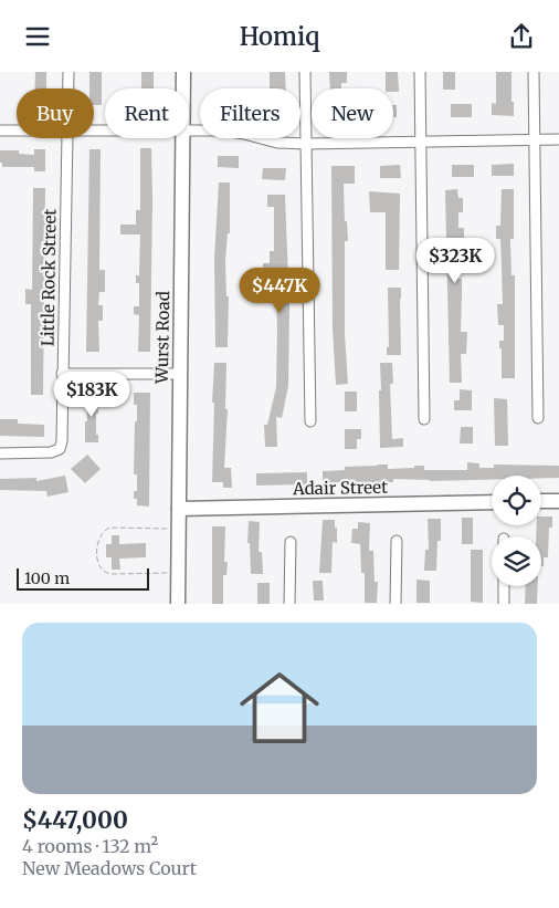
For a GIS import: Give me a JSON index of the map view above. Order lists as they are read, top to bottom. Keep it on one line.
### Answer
{"streets":{"street":["Little Rock Street","Wurst Road","Adair Street"]},"crossings":[["Wurst Road","Adair Street"]],"scale_bar":"100 m","page":{"header":"Homiq","chip":["Buy","Rent","Filters","New"],"price":["$323K","$447K","$183K"],"scale":"100 m","list":[{"name":"$447,000","note":"4 rooms · 132 m² · New Meadows Court"}]}}
